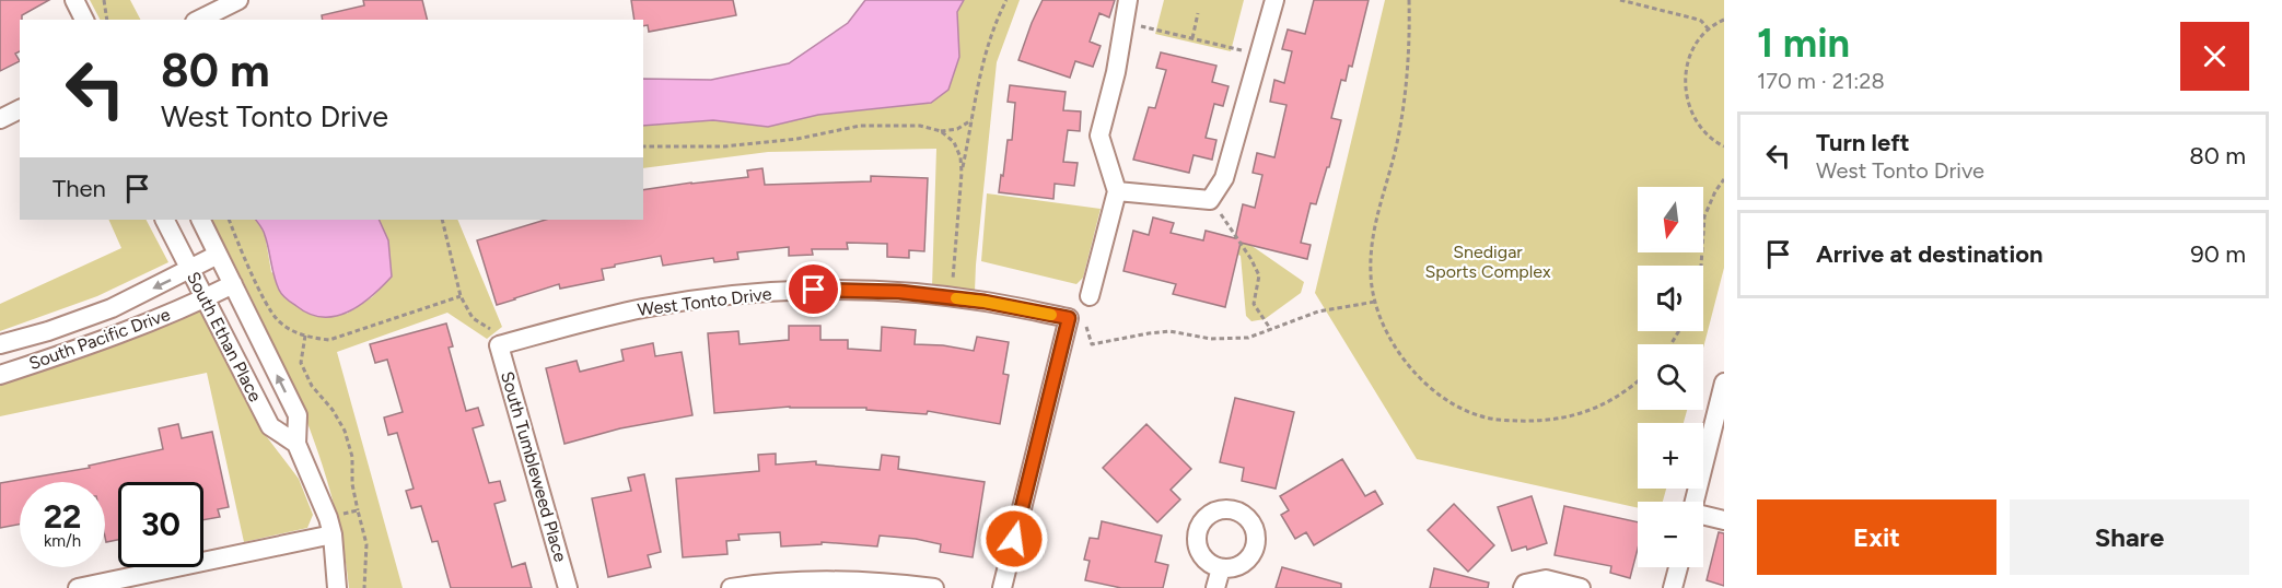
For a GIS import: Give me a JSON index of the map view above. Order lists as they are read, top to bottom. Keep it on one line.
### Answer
{"streets":{"street":["West Tonto Drive","South Ethan Place","South Pacific Drive","South Tumbleweed Place"]},"crossings":[["West Tonto Drive","South Tumbleweed Place"],["South Ethan Place","South Pacific Drive"]],"parks":["Snedigar Sports Complex"],"north":"bottom","page":{"heading":["1 min","170 m · 21:28"],"turn":["80 m","West Tonto Drive"],"list":[{"name":"Turn left","note":"West Tonto Drive","value":"80 m"},{"name":"Arrive at destination","value":"90 m"}],"then":"Then","map_buttons":["+","−"],"speed":"22 km/h","limit":"30","buttons":["Exit","Share"]}}
